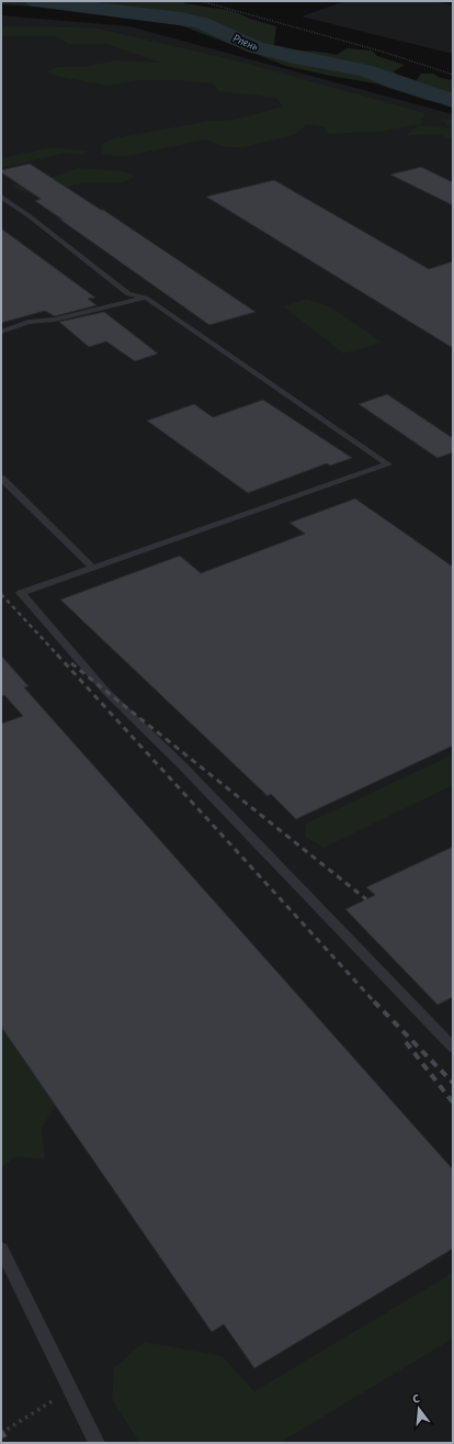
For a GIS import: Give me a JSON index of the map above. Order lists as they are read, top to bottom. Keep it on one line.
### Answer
{"water":["Рпень"],"north":"top"}
